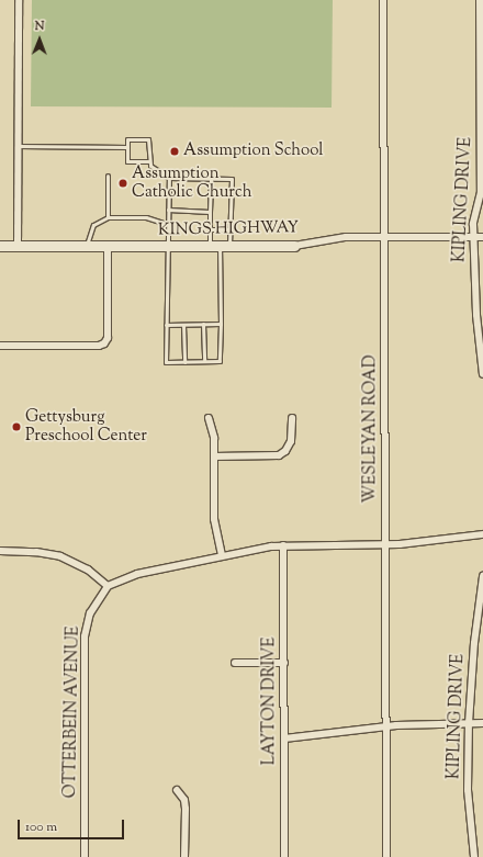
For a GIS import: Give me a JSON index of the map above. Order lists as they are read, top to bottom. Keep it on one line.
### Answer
{"streets":{"street":["KIPLING DRIVE","KINGS HIGHWAY","WESLEYAN ROAD","LAYTON DRIVE","OTTERBEIN AVENUE"]},"crossings":[["KIPLING DRIVE","KINGS HIGHWAY"],["KINGS HIGHWAY","WESLEYAN ROAD"]],"places":["Assumption School","Assumption Catholic Church","Gettysburg Preschool Center"],"scale_bar":"100 m","north":"top"}
